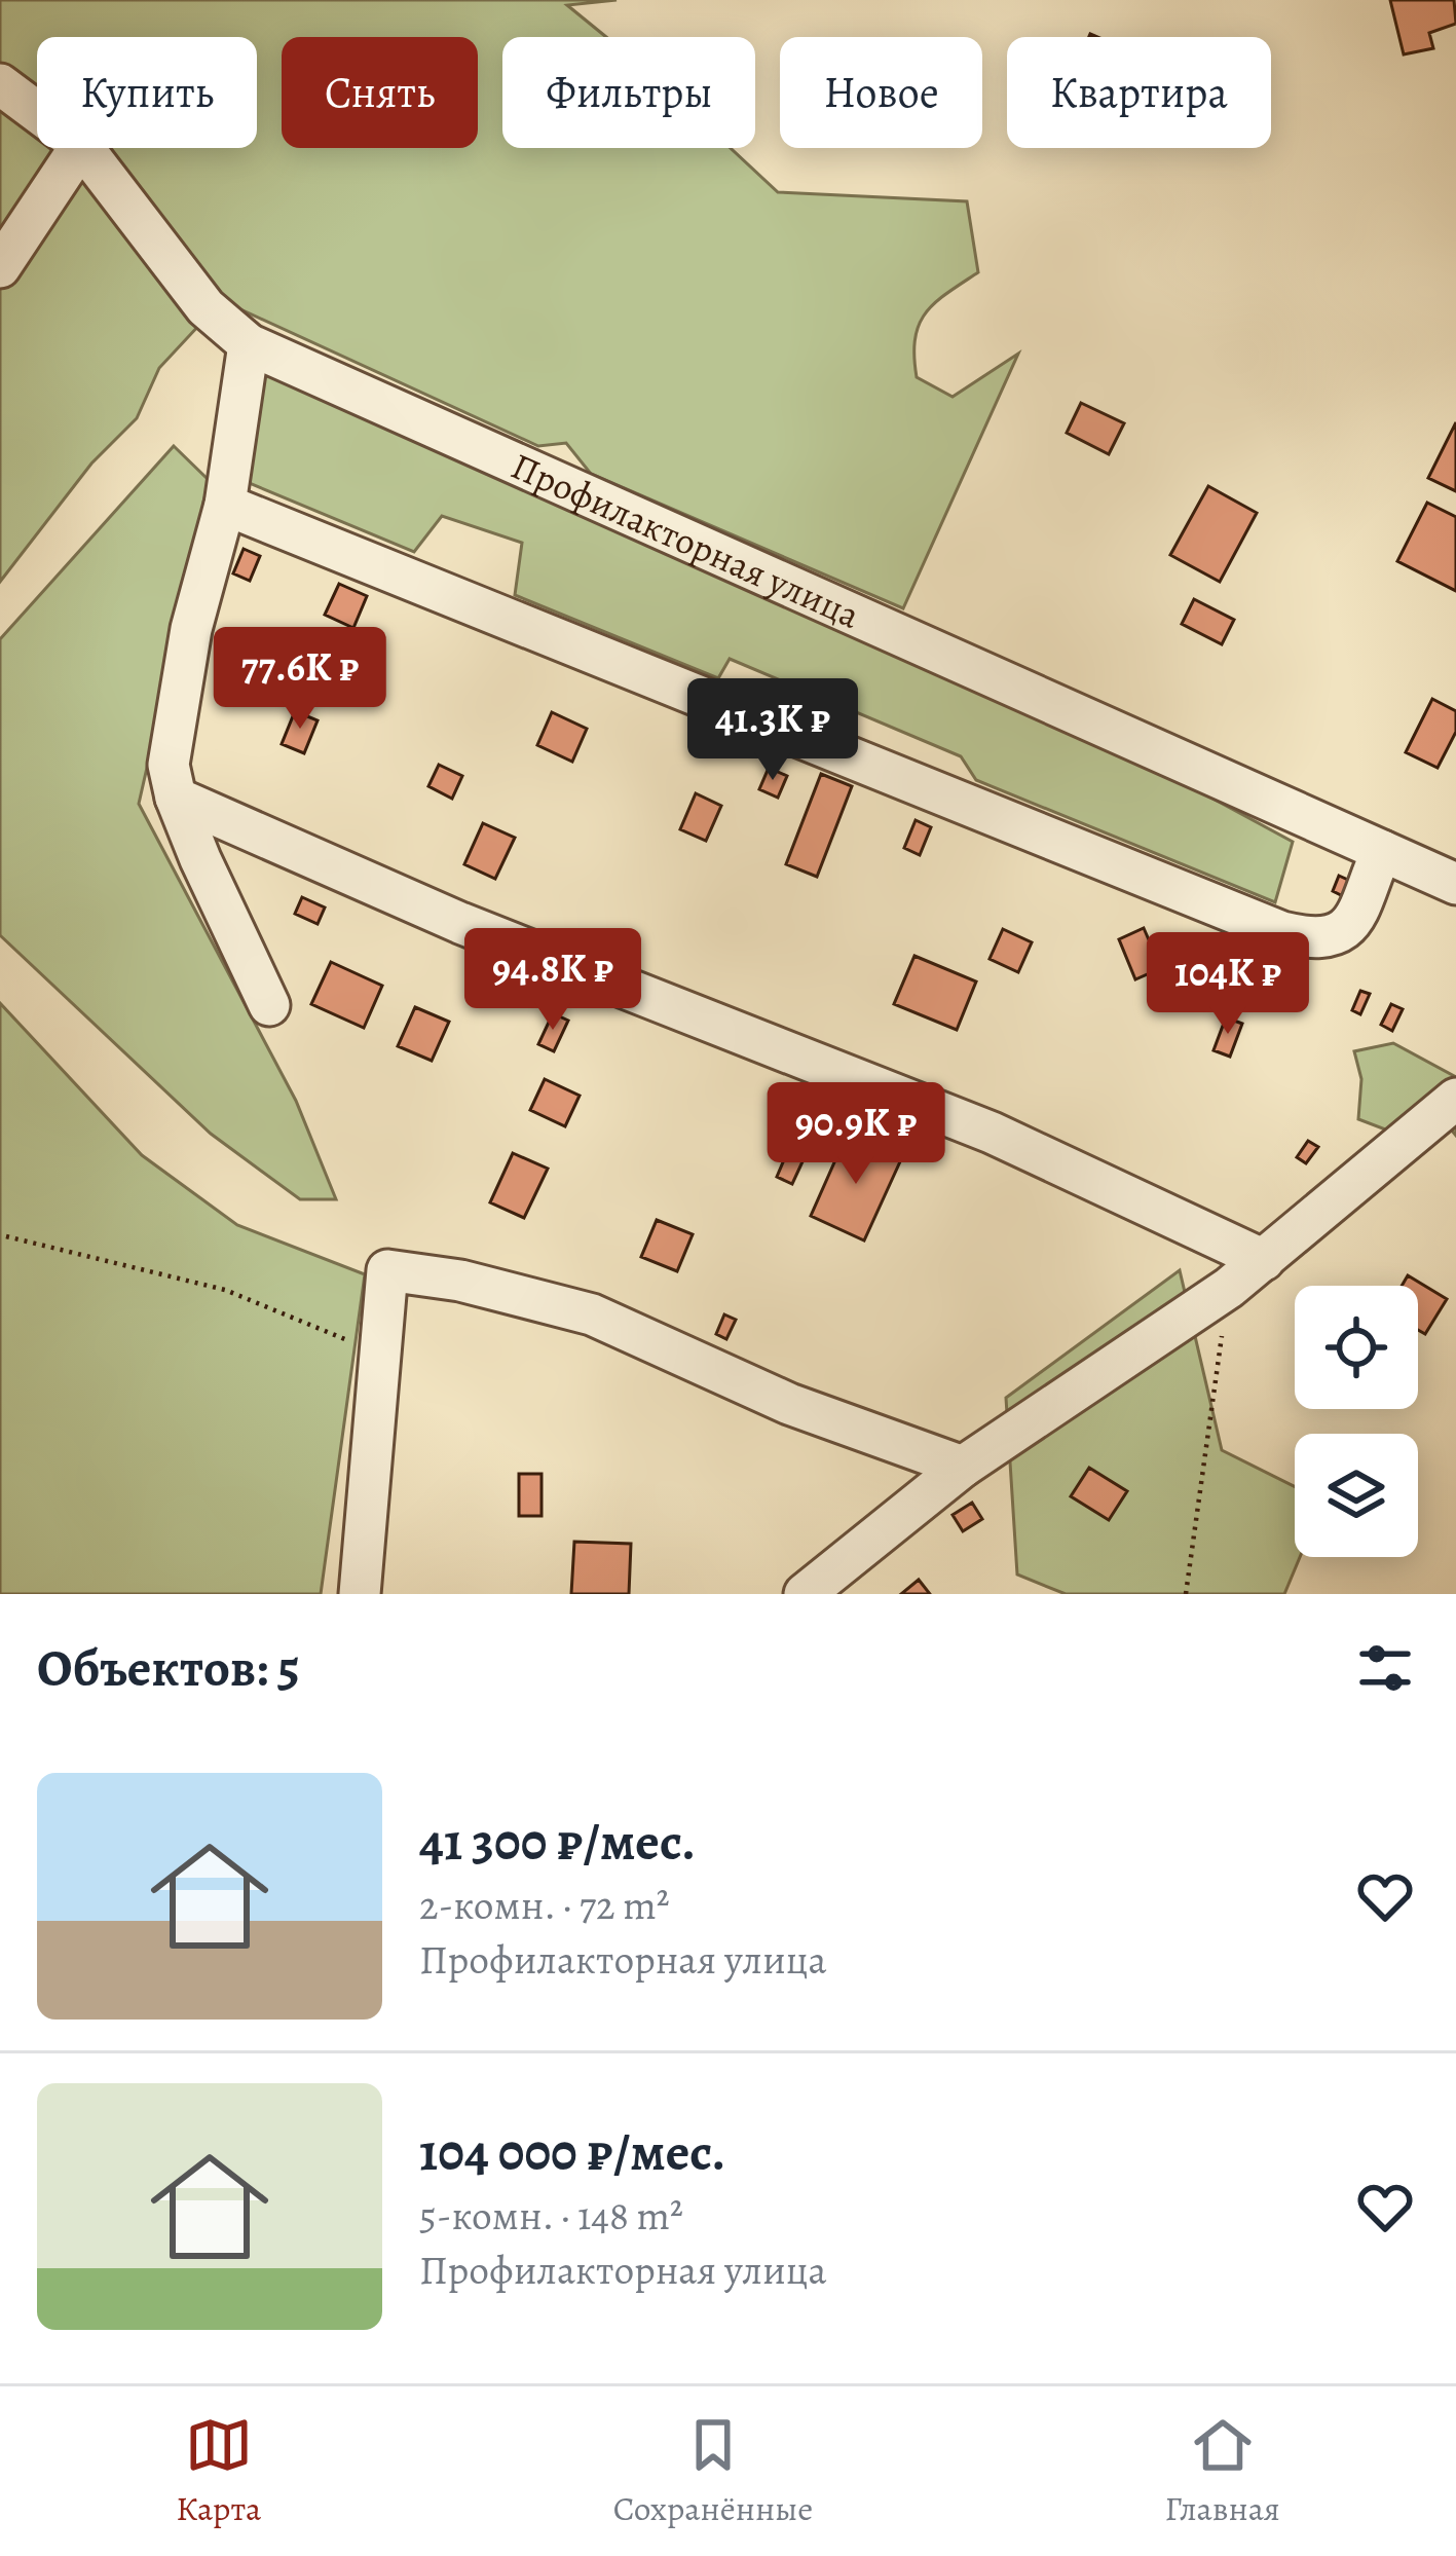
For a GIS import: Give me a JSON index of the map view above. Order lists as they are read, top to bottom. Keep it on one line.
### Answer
{"streets":{"street":["Профилакторная улица"]},"page":{"chip":["Купить","Снять","Фильтры","Новое","Квартира"],"price":["77.6K ₽","41.3K ₽","94.8K ₽","104K ₽","90.9K ₽"],"heading":"Объектов: 5","list":[{"name":"41 300 ₽/мес.","note":"2-комн. · 72 m² · Профилакторная улица"},{"name":"104 000 ₽/мес.","note":"5-комн. · 148 m² · Профилакторная улица"}],"tabs":["Карта","Сохранённые","Главная"]}}
